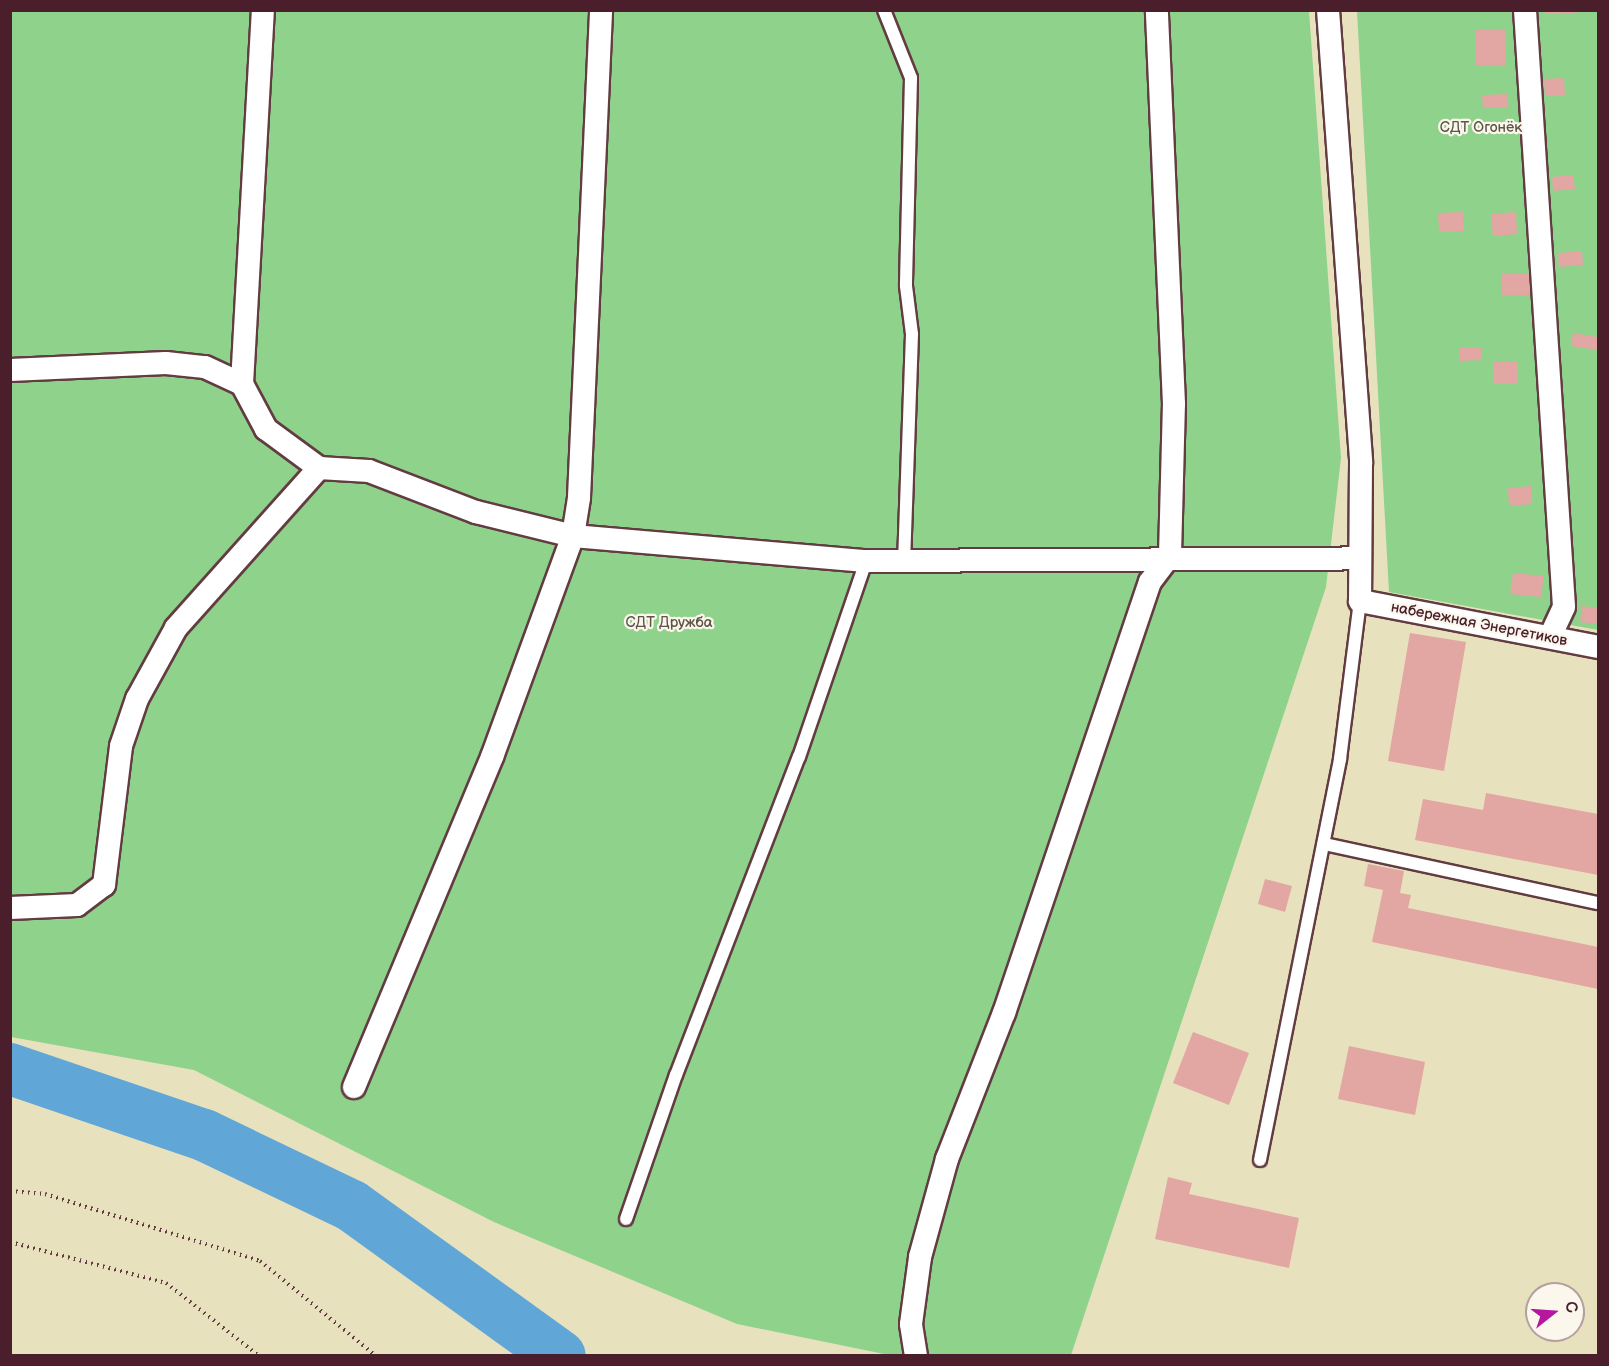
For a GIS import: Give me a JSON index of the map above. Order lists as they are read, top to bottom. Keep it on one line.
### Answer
{"streets":{"street":["набережная Энергетиков"]},"parks":["СДТ Огонёк","СДТ Дружба"],"north":"right"}
